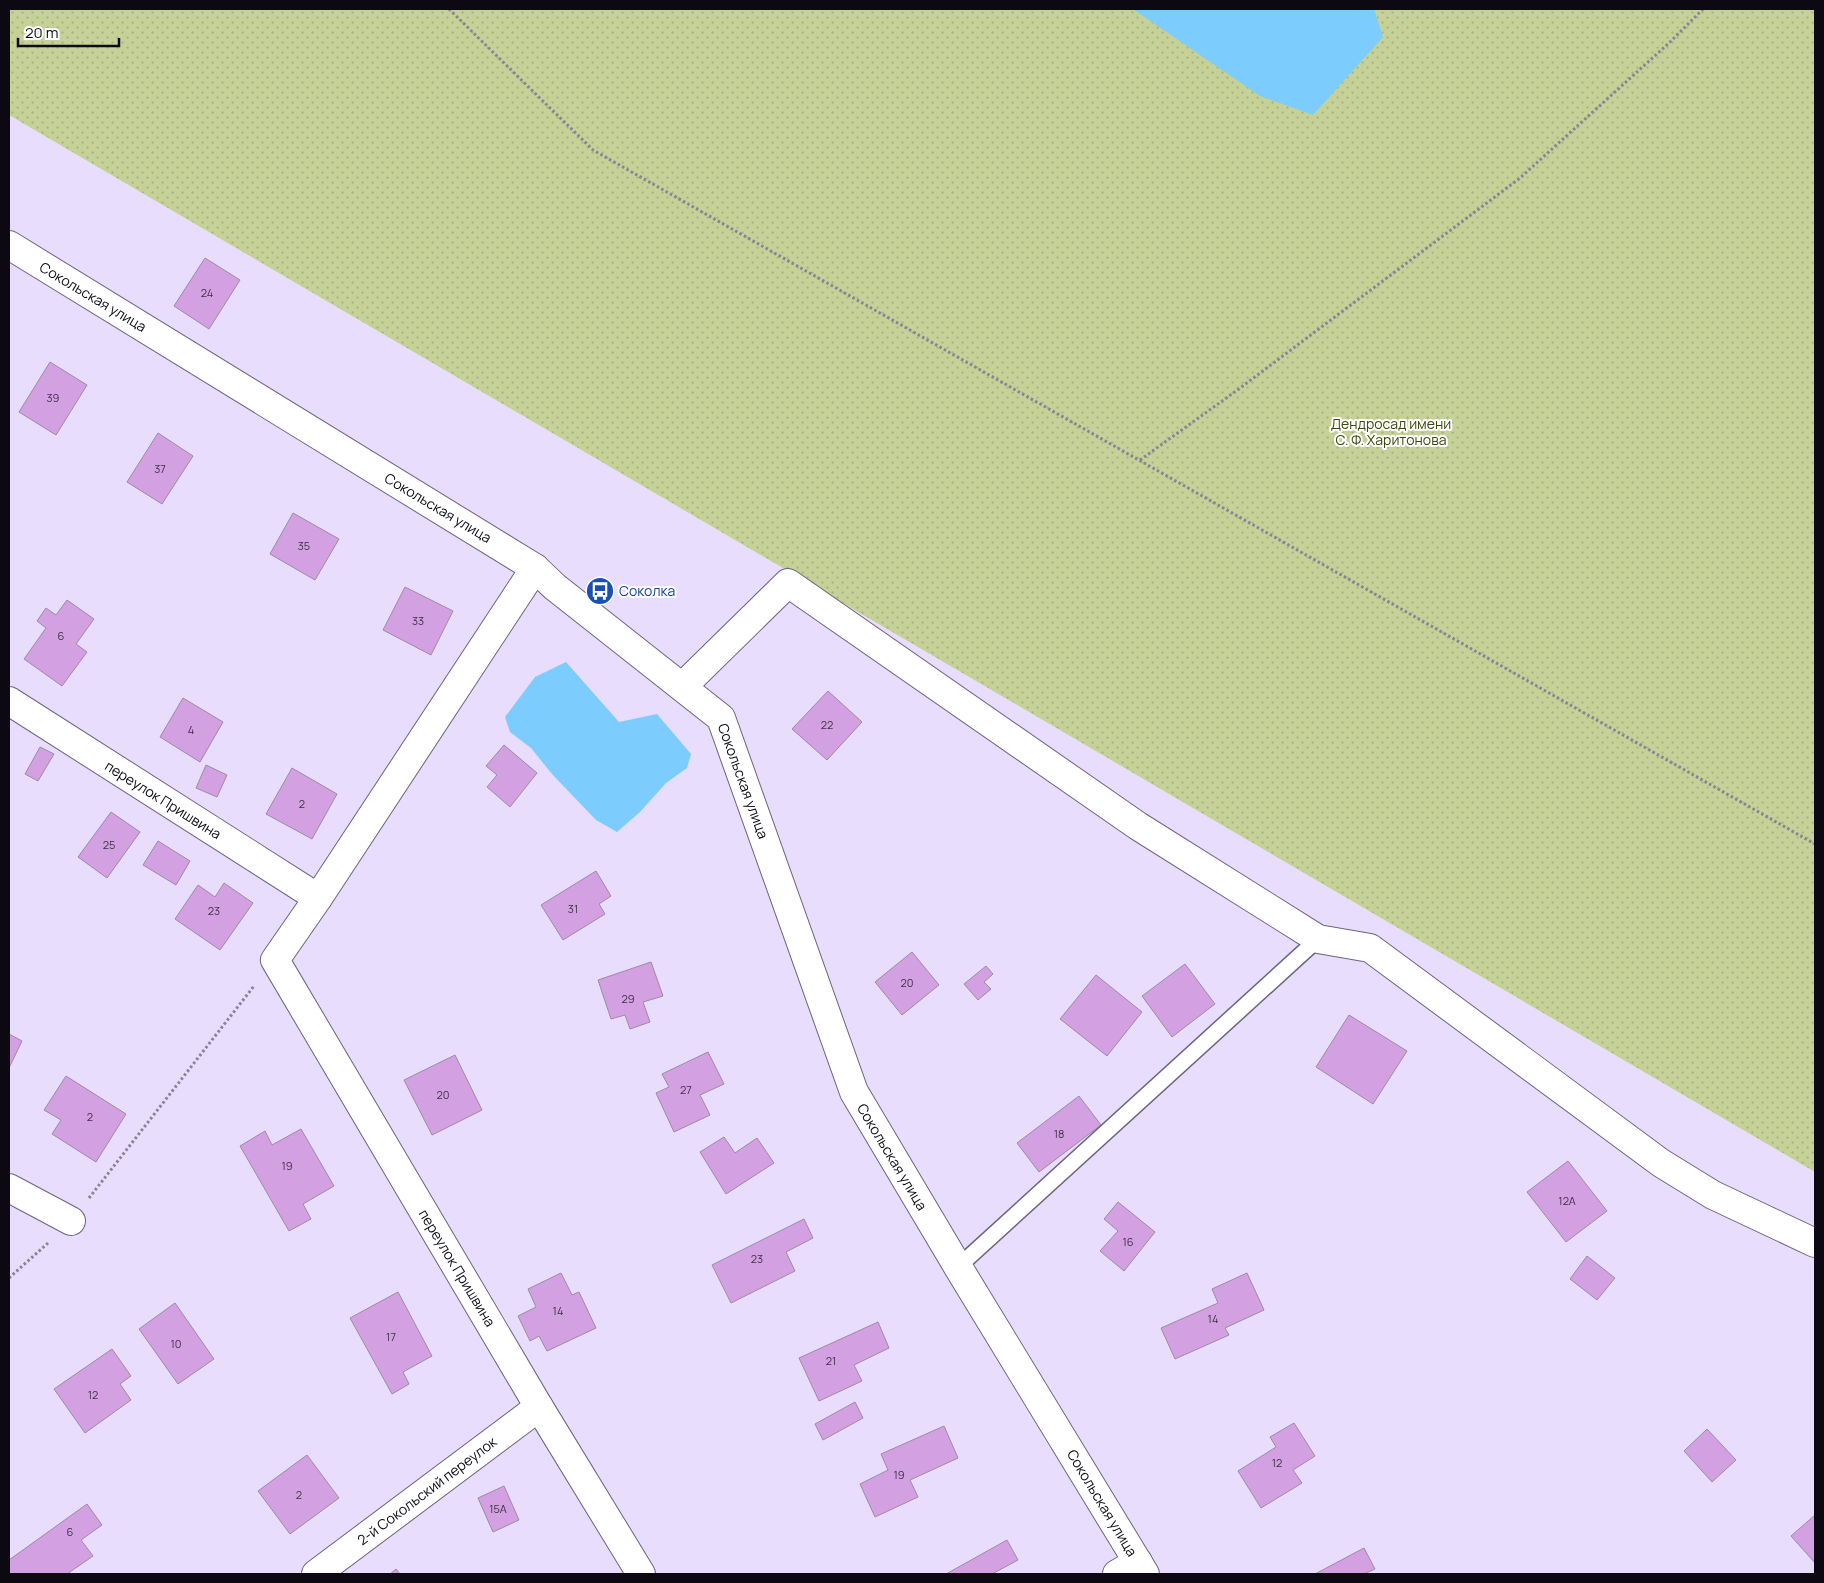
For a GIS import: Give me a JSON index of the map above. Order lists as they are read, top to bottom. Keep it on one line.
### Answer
{"streets":{"street":["Сокольская улица","переулок Пришвина","2-й Сокольский переулок"]},"crossings":[["переулок Пришвина","2-й Сокольский переулок"]],"parks":["Дендросад имени С. Ф. Харитонова"],"places":{"bus stop":["Соколка"]},"house_numbers":["24","39","37","35","33","6","22","4","2","25","31","23","20","29","27","20","2","18","19","12А","16","23","14","14","17","10","21","12","12","19","2","15А","6"],"scale_bar":"20 m"}
